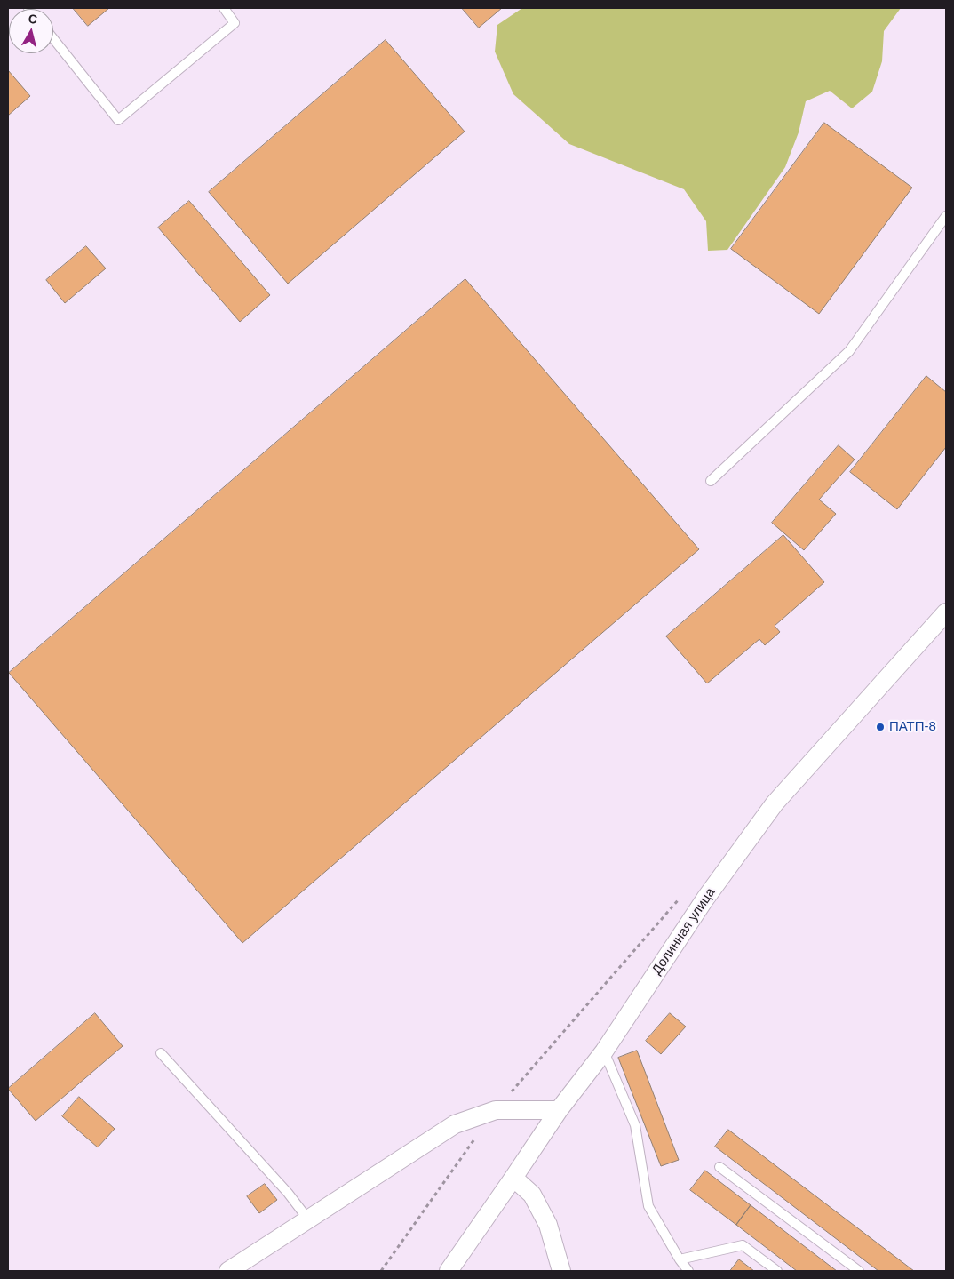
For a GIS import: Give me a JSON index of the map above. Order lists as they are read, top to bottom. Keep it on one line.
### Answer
{"streets":{"street":["Долинная улица"]},"places":["ПАТП-8"],"north":"top"}
